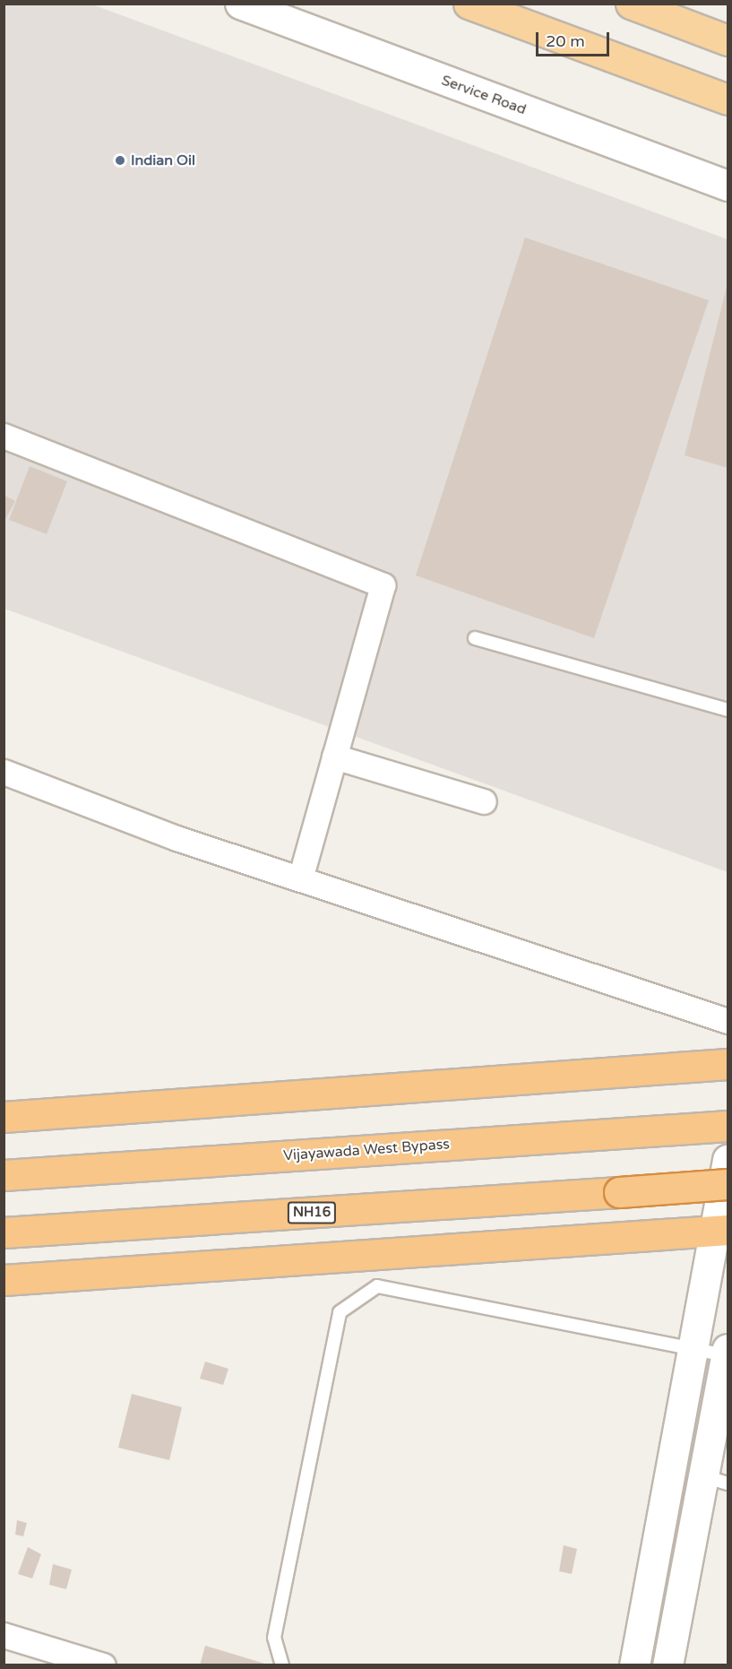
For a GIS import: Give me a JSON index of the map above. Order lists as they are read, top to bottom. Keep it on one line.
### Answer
{"streets":{"highway":["Vijayawada West Bypass","NH16"],"street":["Service Road"]},"places":["Indian Oil"],"scale_bar":"20 m"}
